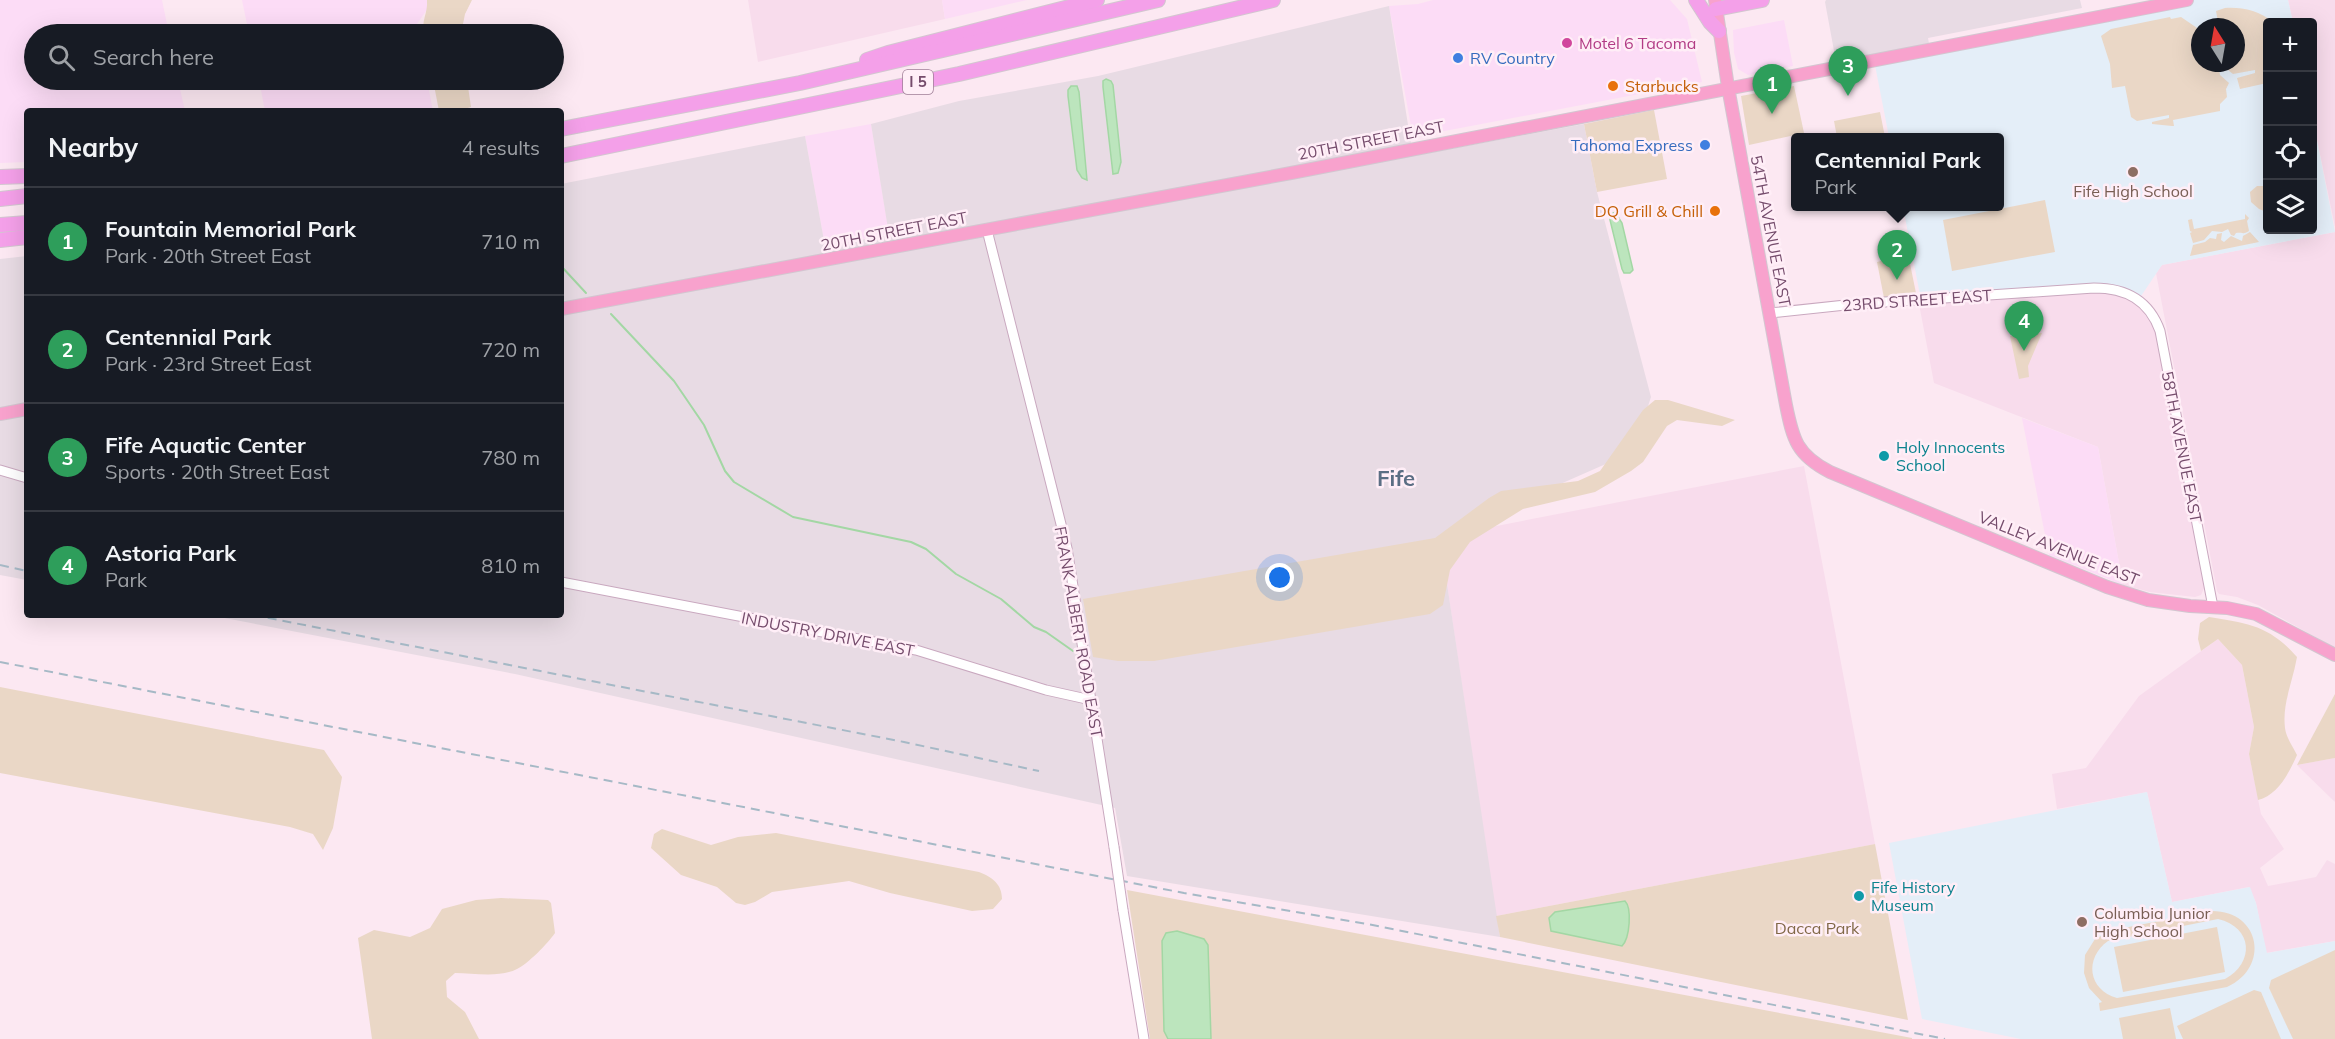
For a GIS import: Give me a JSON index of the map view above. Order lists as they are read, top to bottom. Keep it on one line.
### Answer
{"streets":{"highway":["I 5"],"main road":["20TH STREET EAST","54TH AVENUE EAST","VALLEY AVENUE EAST"],"street":["23RD STREET EAST","58TH AVENUE EAST","FRANK ALBERT ROAD EAST","INDUSTRY DRIVE EAST"]},"crossings":[["20TH STREET EAST","54TH AVENUE EAST"],["20TH STREET EAST","FRANK ALBERT ROAD EAST"],["54TH AVENUE EAST","23RD STREET EAST"],["54TH AVENUE EAST","VALLEY AVENUE EAST"],["23RD STREET EAST","58TH AVENUE EAST"],["58TH AVENUE EAST","VALLEY AVENUE EAST"],["FRANK ALBERT ROAD EAST","INDUSTRY DRIVE EAST"]],"districts":["Fife"],"parks":["Dacca Park"],"places":["Motel 6 Tacoma","RV Country","Starbucks","Tahoma Express","Fife High School","DQ Grill & Chill","Holy Innocents School","Fife History Museum","Columbia Junior High School"],"north":"top","page":{"map_buttons":["+","−"],"search":"Search here","pins":["3","1","2","4"],"heading":["Nearby","4 results"],"popup":["Centennial Park","Park"],"list":[{"mark":"1","name":"Fountain Memorial Park","note":"Park · 20th Street East","value":"710 m"},{"mark":"2","name":"Centennial Park","note":"Park · 23rd Street East","value":"720 m"},{"mark":"3","name":"Fife Aquatic Center","note":"Sports · 20th Street East","value":"780 m"},{"mark":"4","name":"Astoria Park","note":"Park","value":"810 m"}]}}
